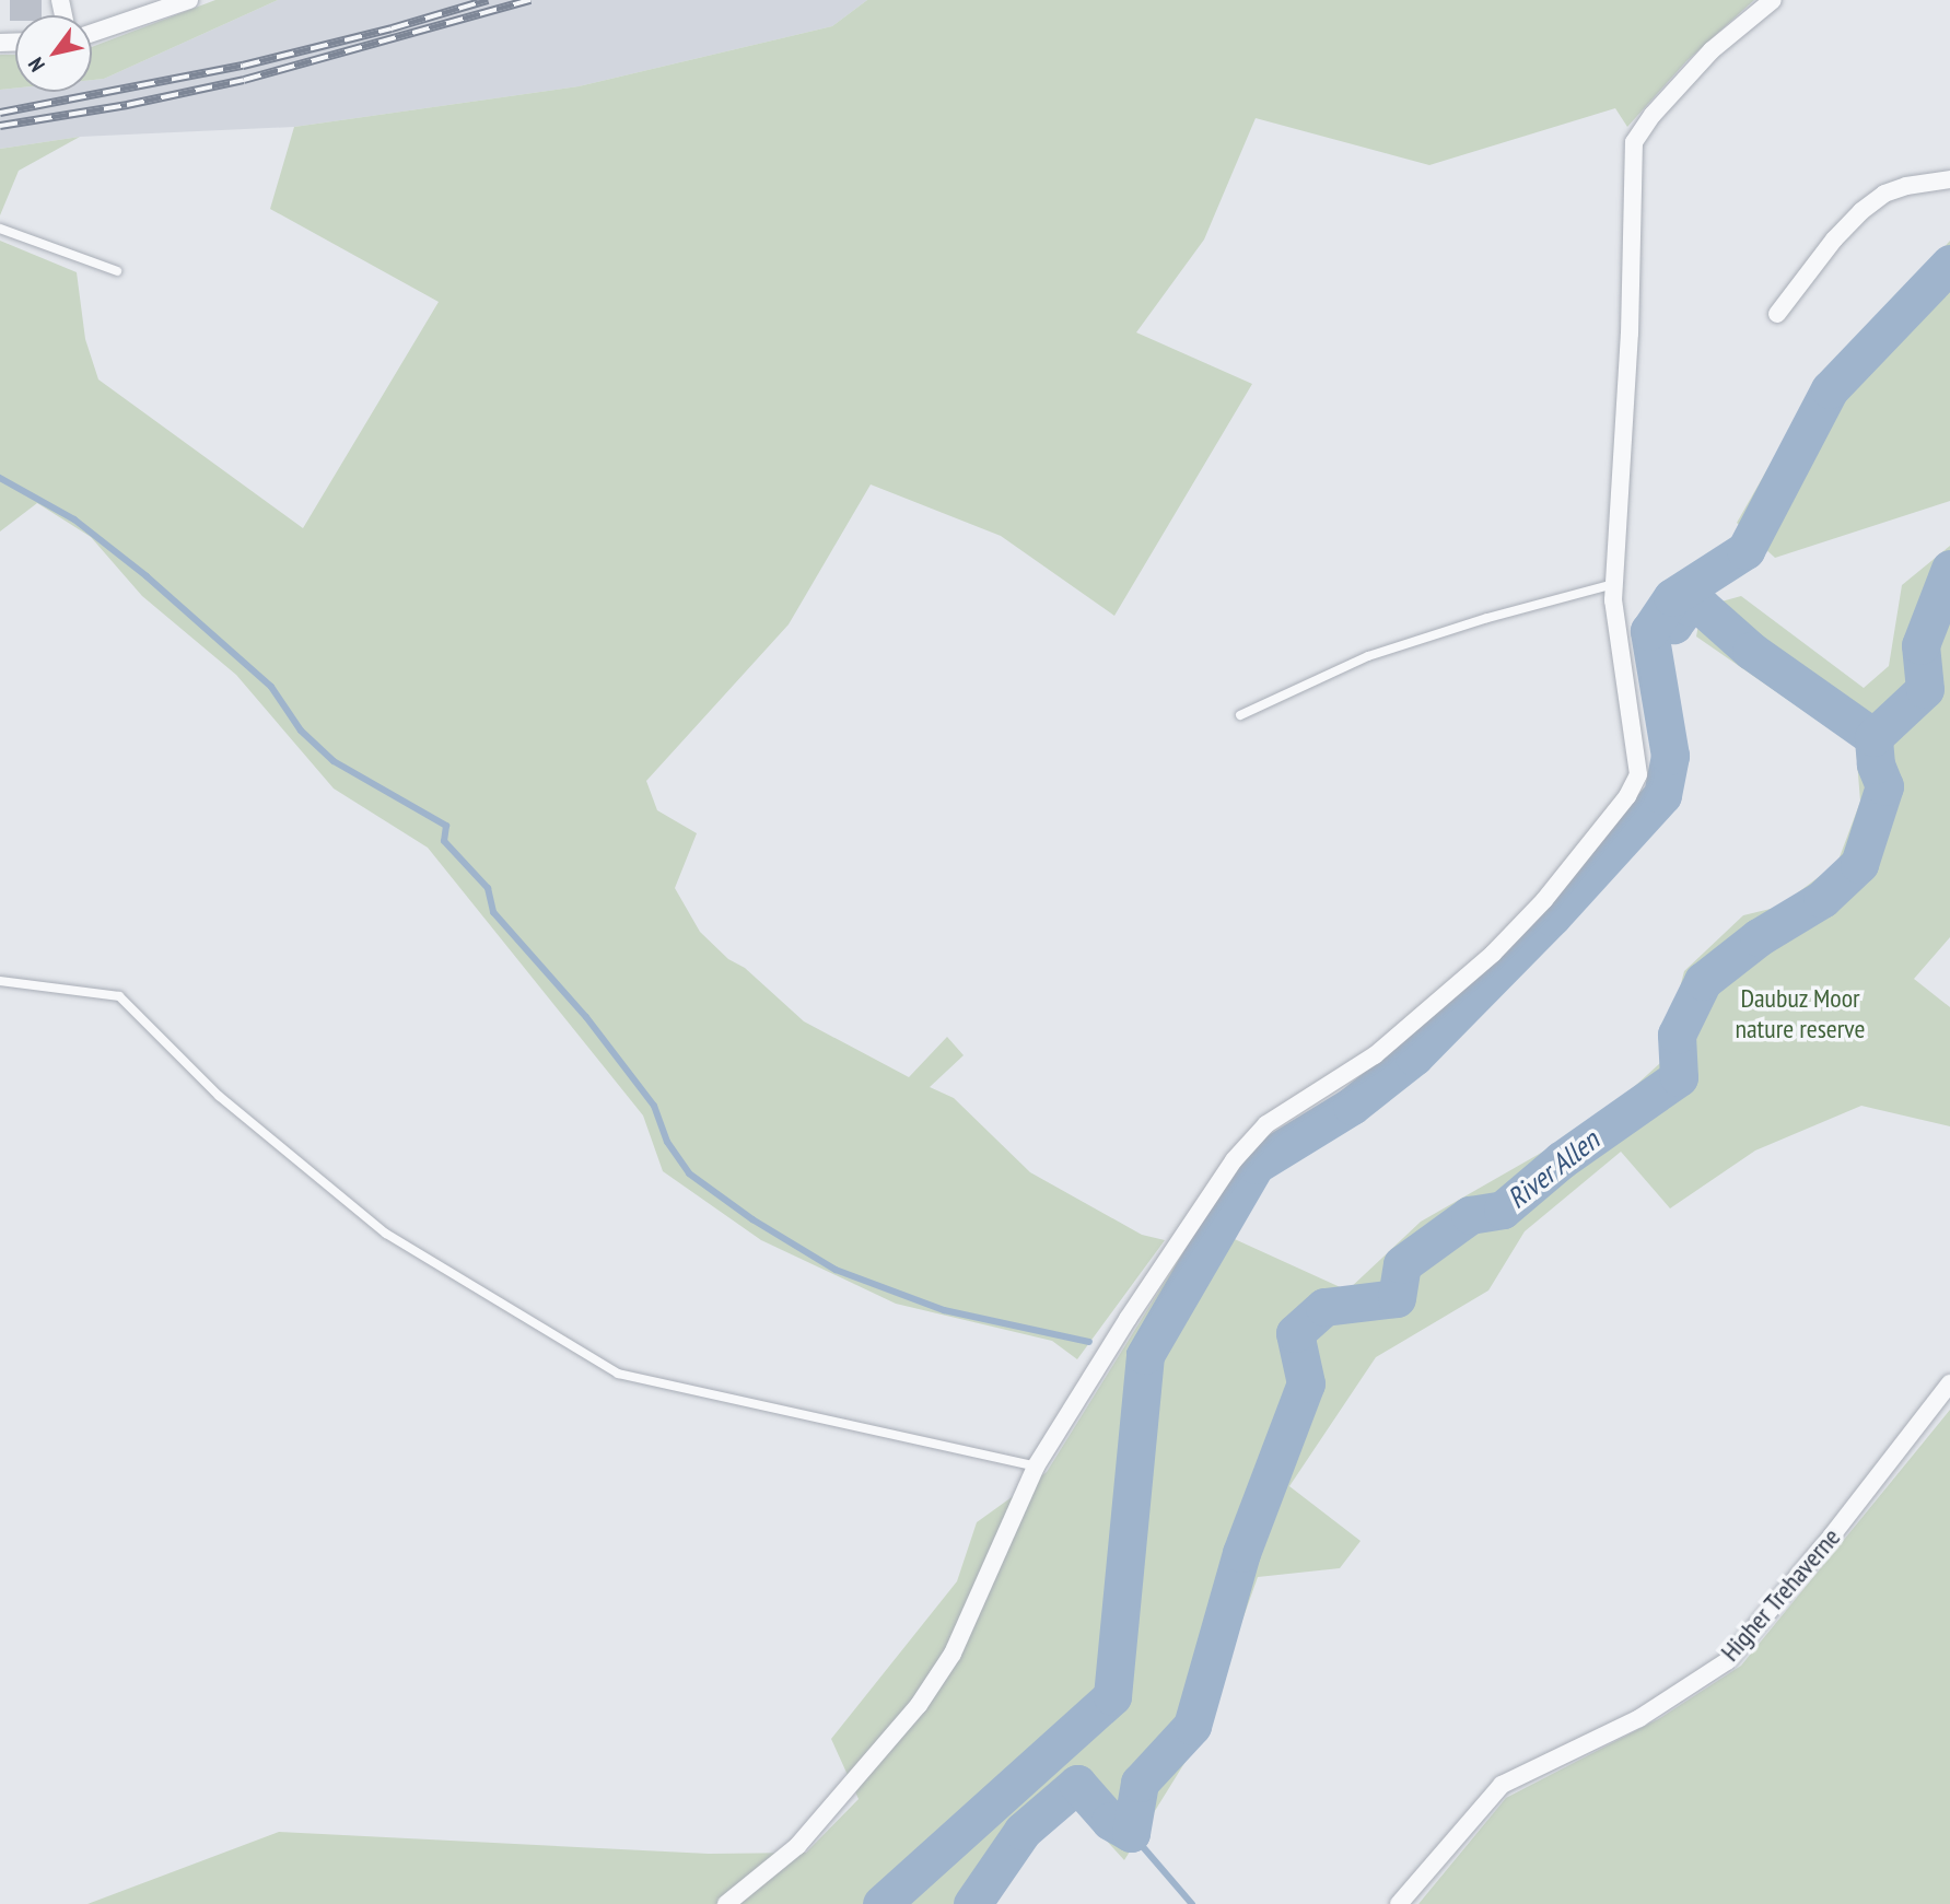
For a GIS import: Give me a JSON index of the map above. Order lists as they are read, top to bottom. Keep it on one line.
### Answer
{"streets":{"street":["Higher Trehaverne"]},"water":["River Allen"],"parks":["Daubuz Moor nature reserve"],"north":"bottom left"}
